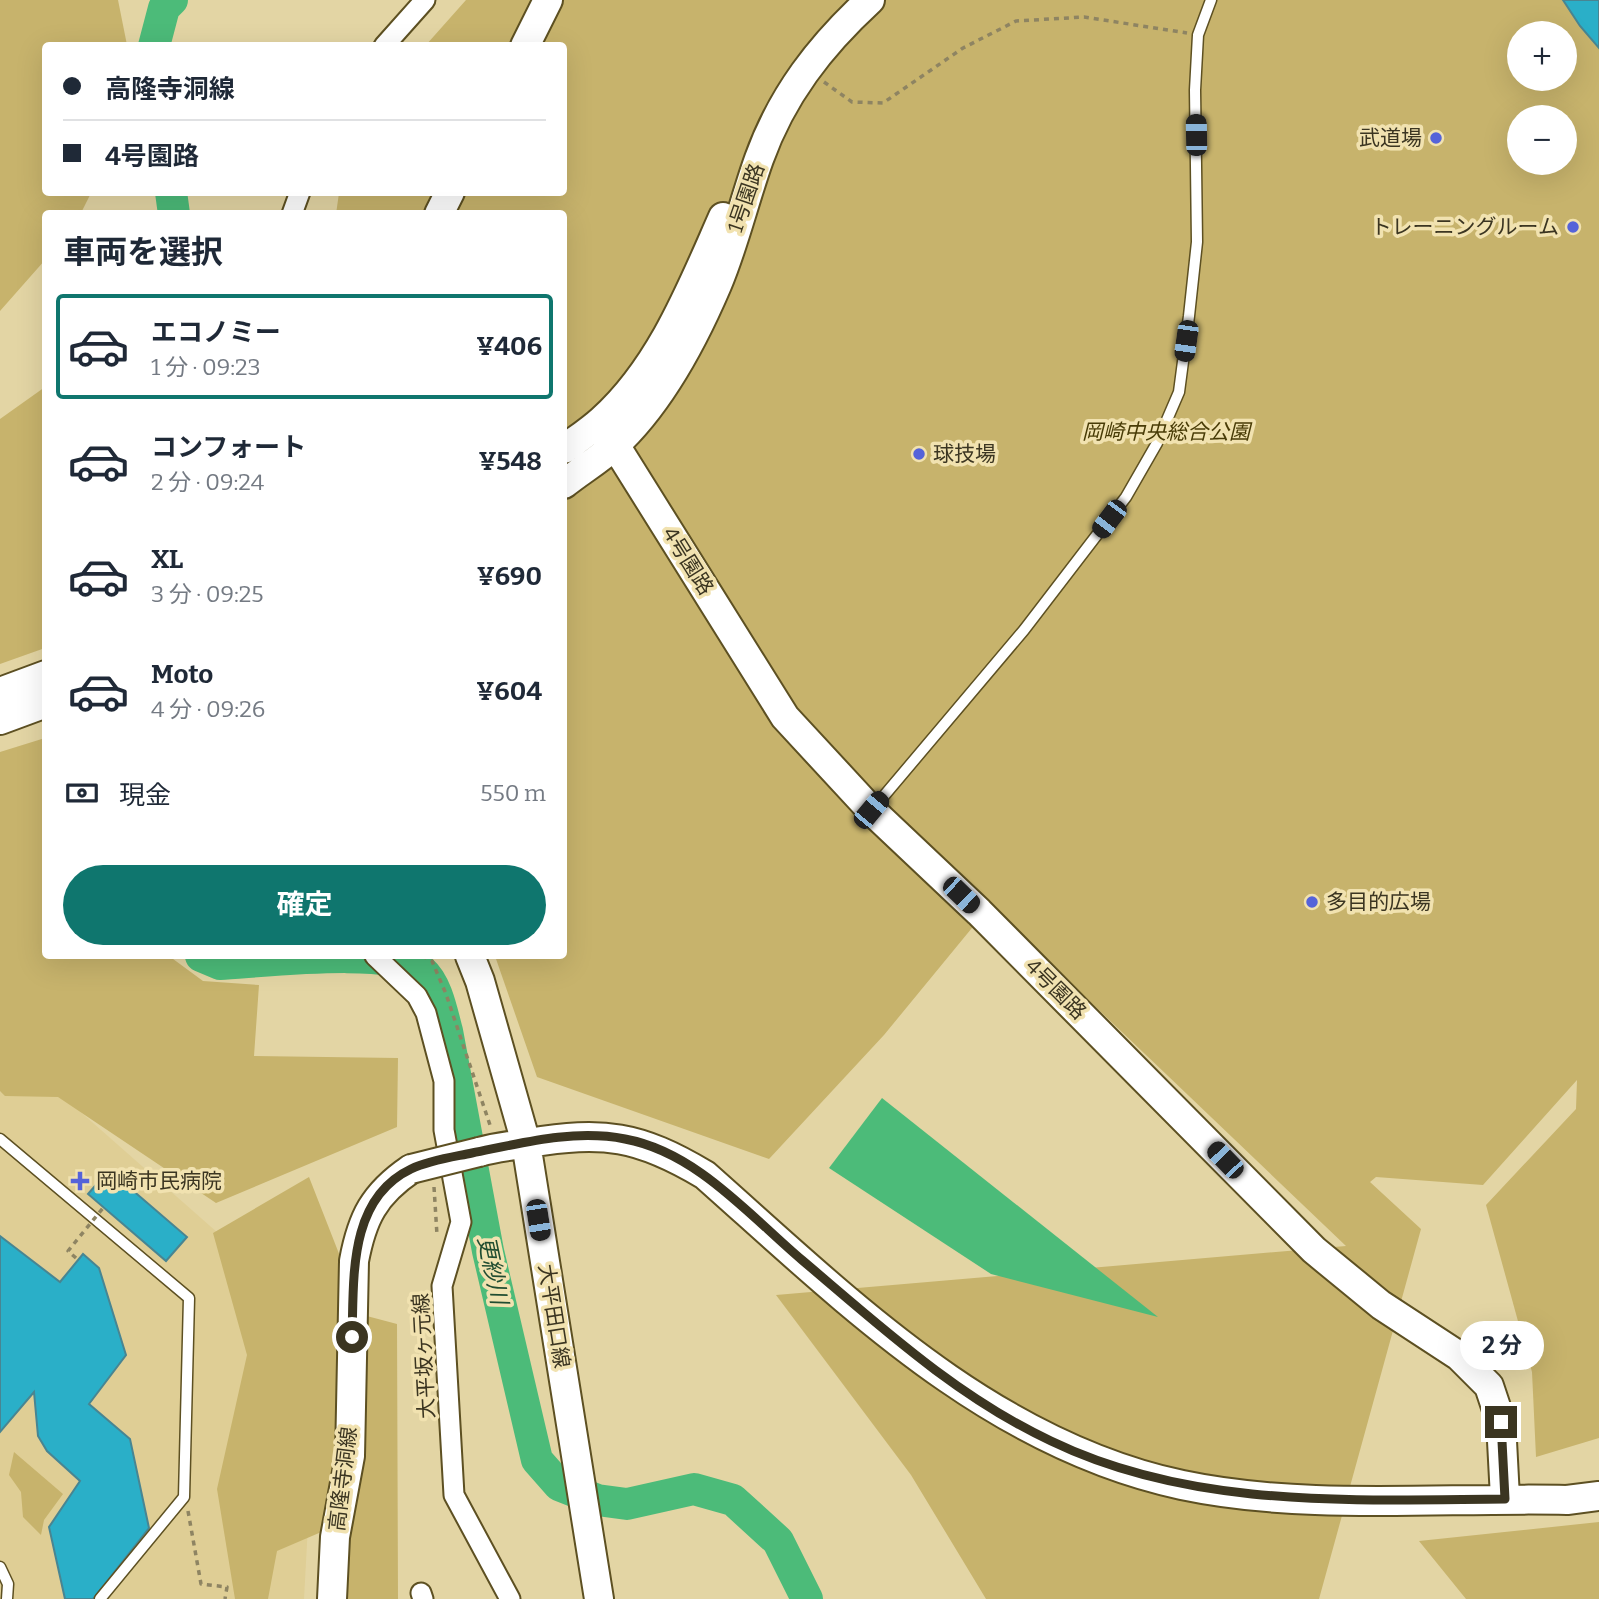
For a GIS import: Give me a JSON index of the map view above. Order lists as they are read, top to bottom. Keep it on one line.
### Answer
{"streets":{"street":["1号園路","4号園路","大平田口線","大平坂ヶ元線","高隆寺洞線"]},"crossings":[["1号園路","4号園路"]],"water":["更紗川"],"parks":["岡崎中央総合公園"],"places":{"other":["武道場","トレーニングルーム","球技場","多目的広場"],"health":["岡崎市民病院"]},"page":{"map_buttons":["+","−"],"banner":["高隆寺洞線","4号園路"],"heading":"車両を選択","list":[{"name":"エコノミー","note":"1 分 · 09:23","value":"¥406"},{"name":"コンフォート","note":"2 分 · 09:24","value":"¥548"},{"name":"XL","note":"3 分 · 09:25","value":"¥690"},{"name":"Moto","note":"4 分 · 09:26","value":"¥604"}],"pay":["現金","550 m"],"buttons":"確定","bubble":"2 分"}}
